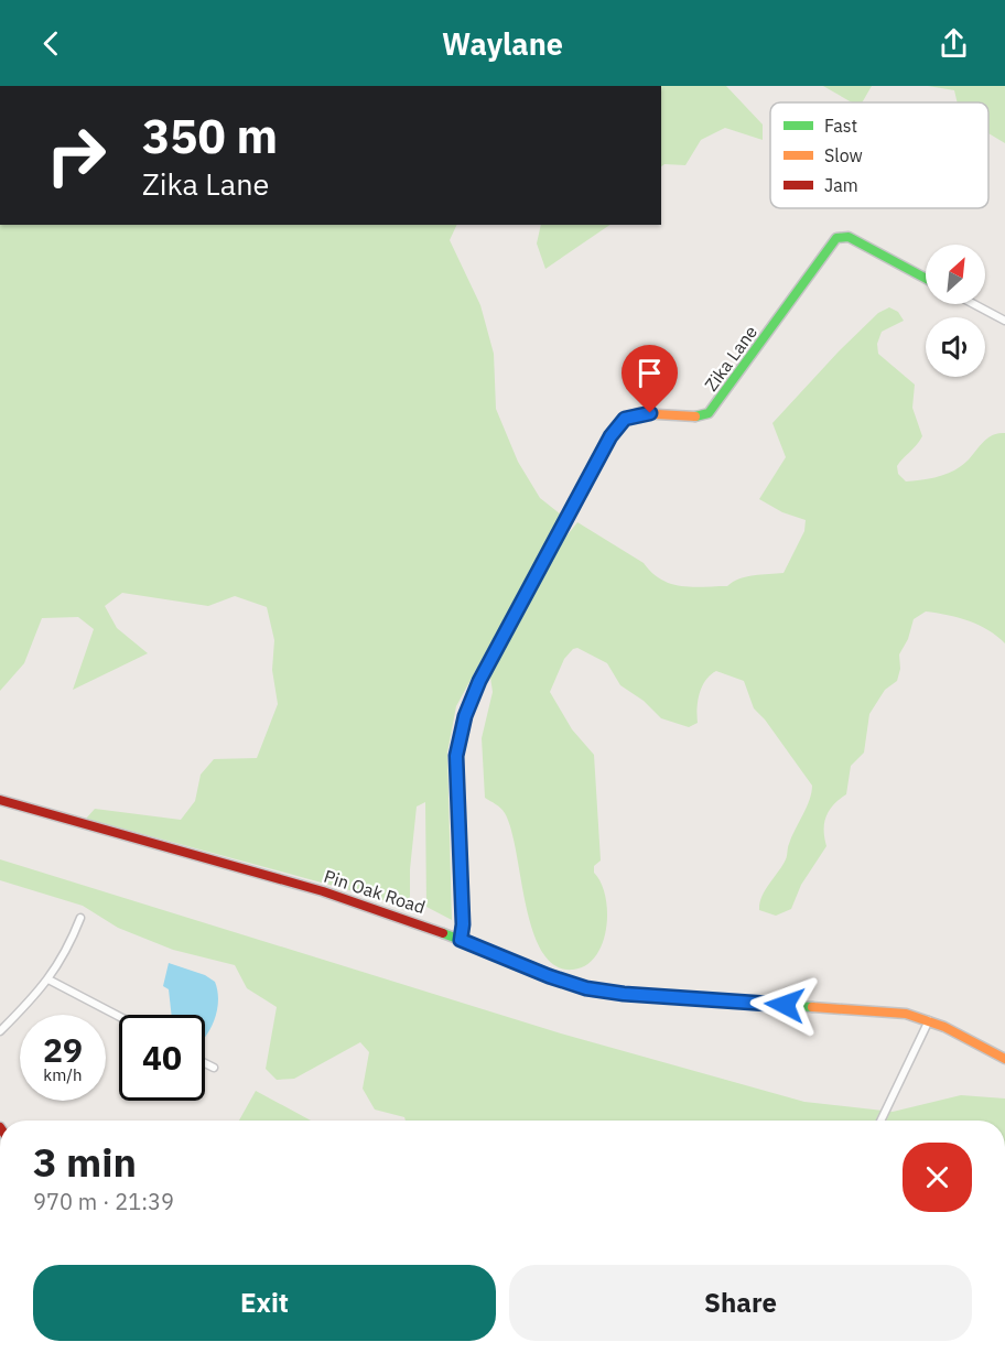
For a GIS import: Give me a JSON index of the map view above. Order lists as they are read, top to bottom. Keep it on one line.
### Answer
{"streets":{"street":["Zika Lane","Pin Oak Road"]},"crossings":[["Zika Lane","Pin Oak Road"]],"legend":["Fast","Slow","Jam"],"north":"top right","page":{"header":"Waylane","turn":["350 m","Zika Lane"],"speed":"29 km/h","limit":"40","heading":["3 min","970 m · 21:39"],"buttons":["Exit","Share"]}}
